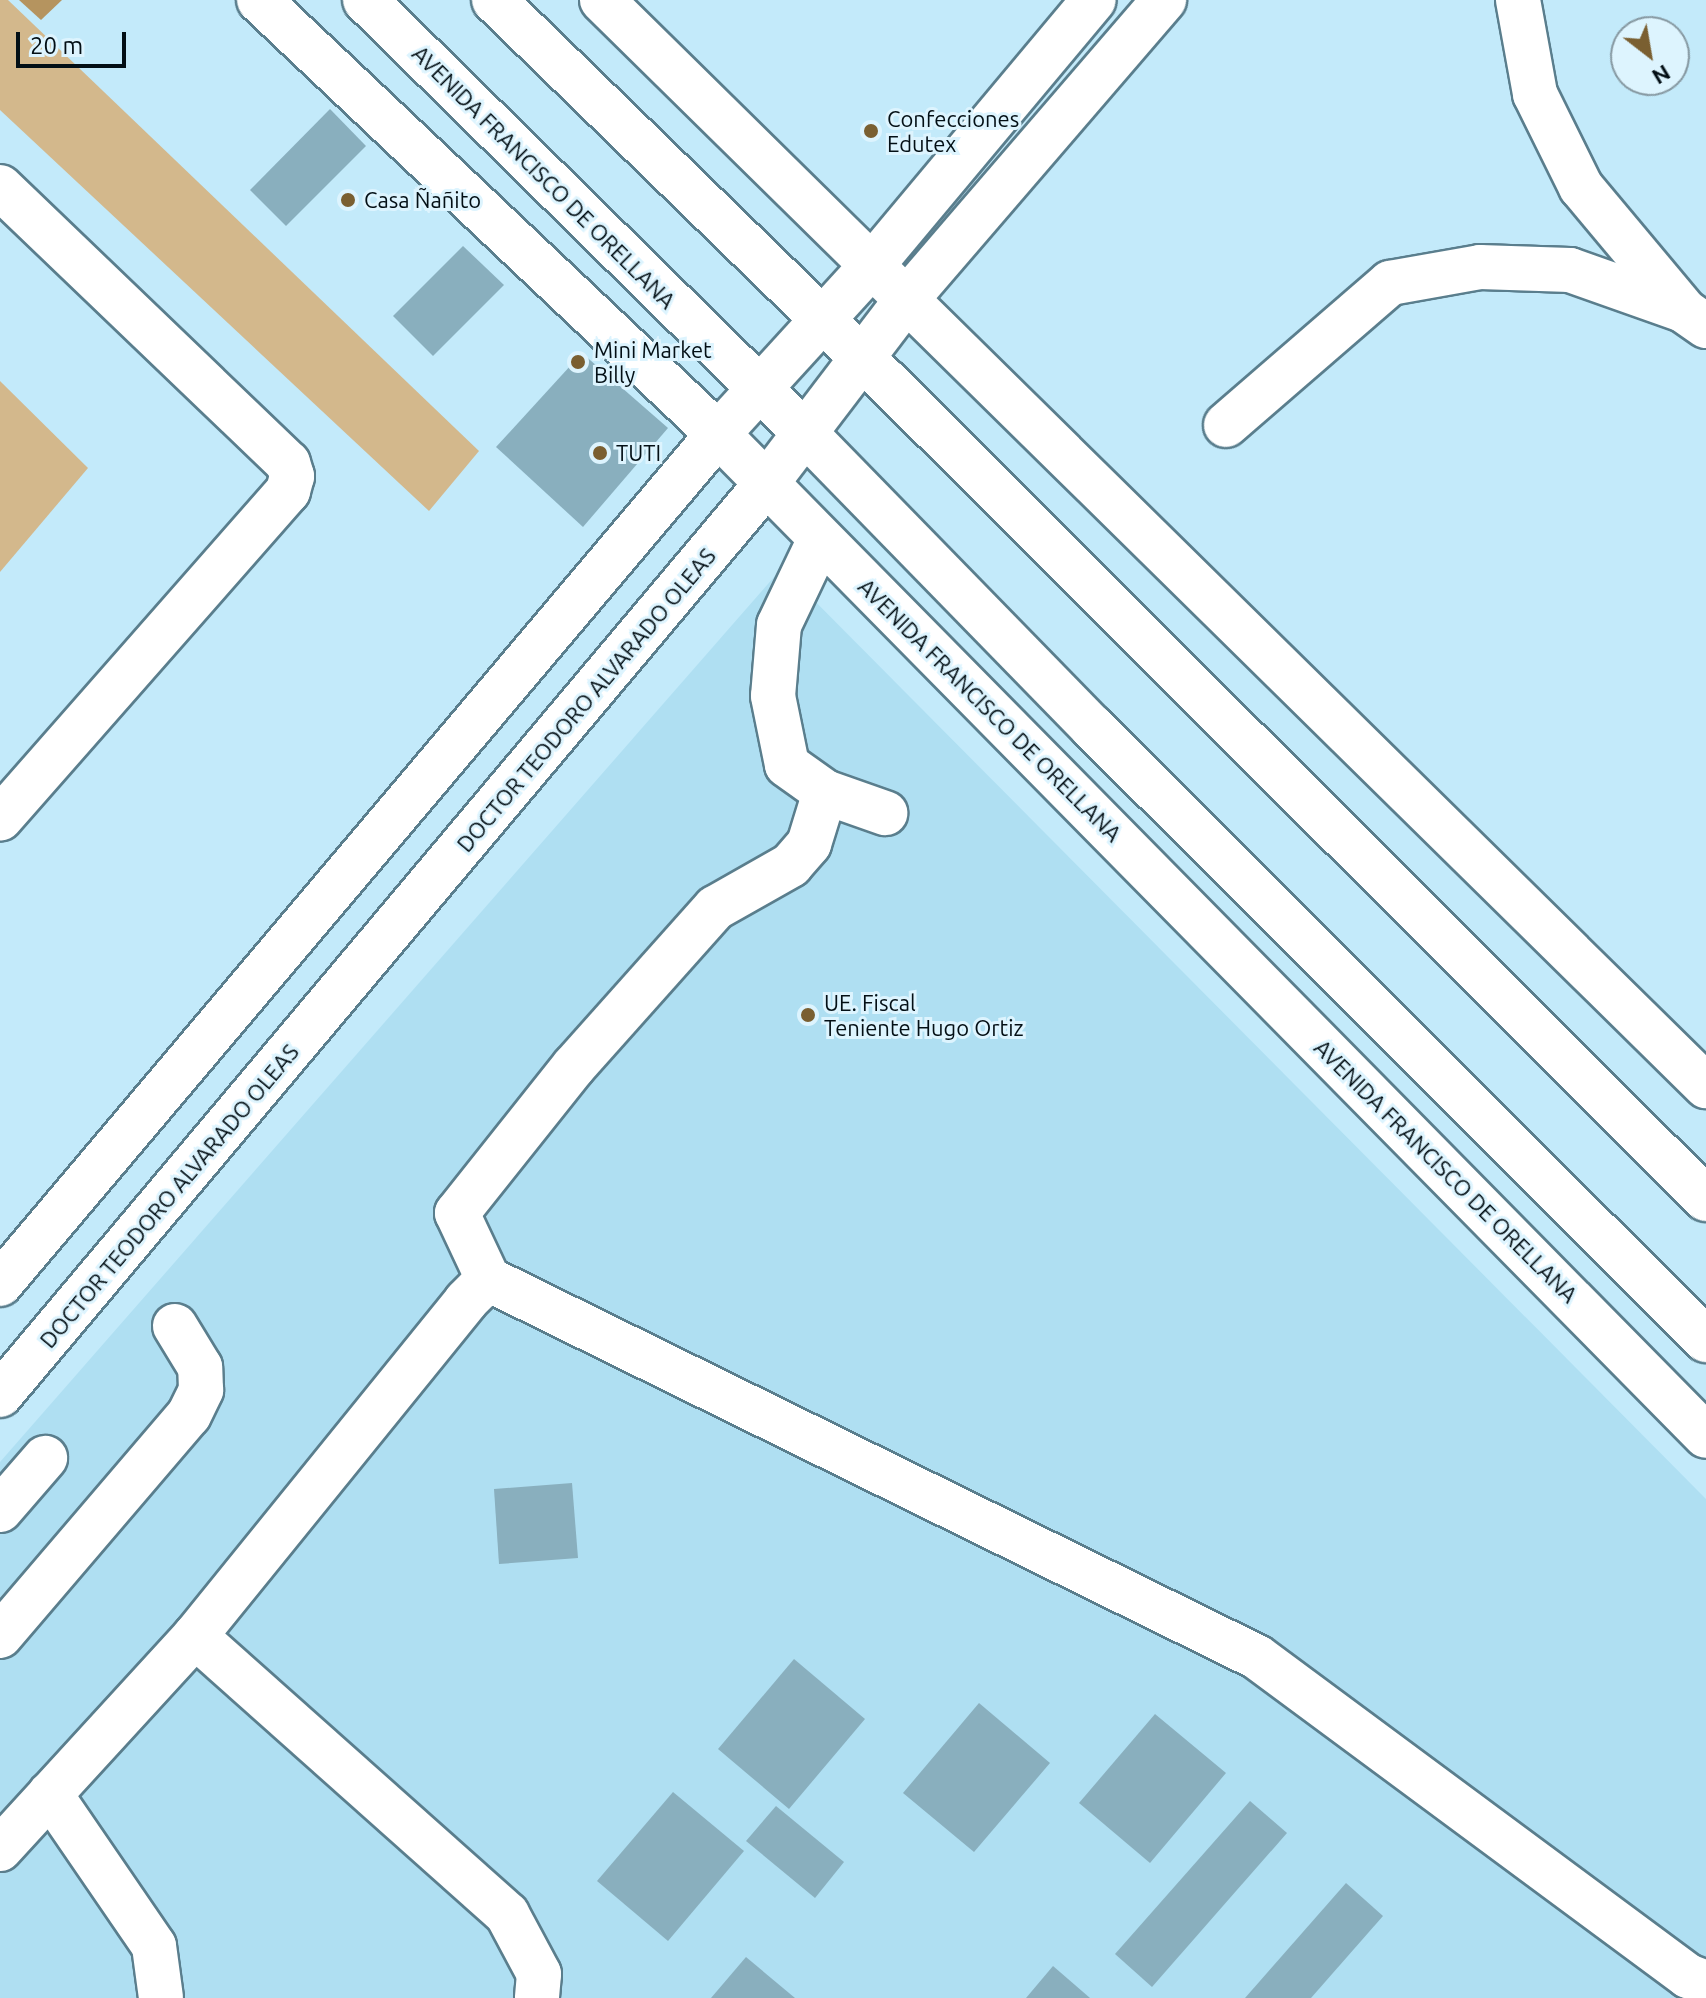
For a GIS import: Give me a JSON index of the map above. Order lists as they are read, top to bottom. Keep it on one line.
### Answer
{"streets":{"main road":["AVENIDA FRANCISCO DE ORELLANA","DOCTOR TEODORO ALVARADO OLEAS"]},"crossings":[["AVENIDA FRANCISCO DE ORELLANA","DOCTOR TEODORO ALVARADO OLEAS"]],"places":["Confecciones Edutex","Casa Ñañito","Mini Market Billy","TUTI","UE. Fiscal Teniente Hugo Ortiz"],"scale_bar":"20 m","north":"bottom right"}
